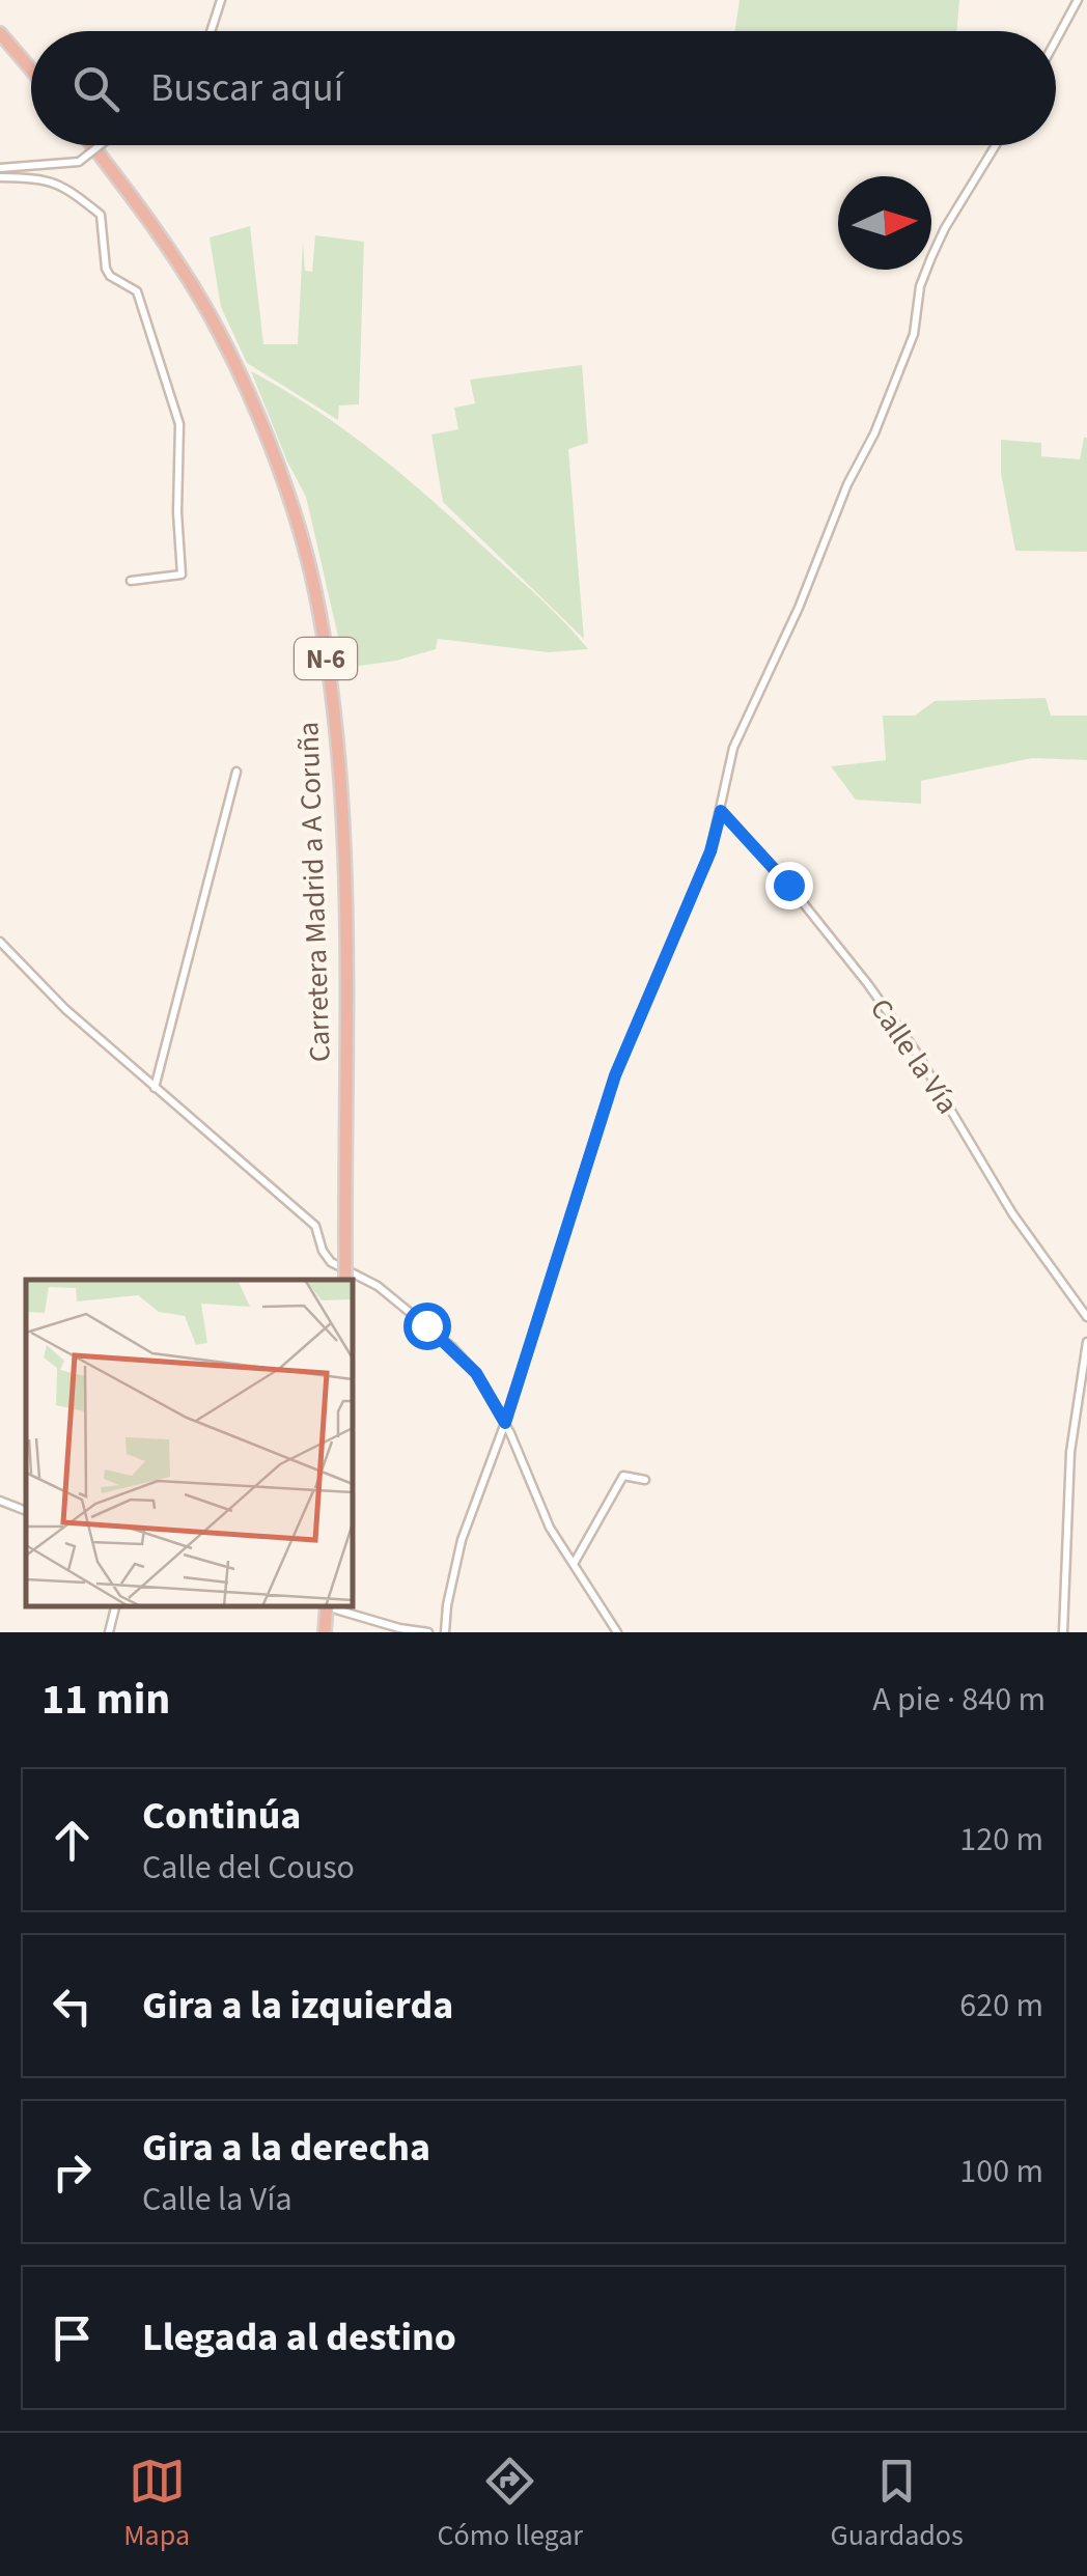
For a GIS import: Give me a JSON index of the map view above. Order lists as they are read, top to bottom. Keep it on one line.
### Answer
{"streets":{"highway":["N-6","Carretera Madrid a A Coruña"],"street":["Calle la Vía"]},"north":"right","page":{"search":"Buscar aquí","heading":["11 min","A pie · 840 m"],"list":[["Continúa","Calle del Couso","120 m"],["Gira a la izquierda","620 m"],["Gira a la derecha","Calle la Vía","100 m"],"Llegada al destino"],"nav":["Mapa","Cómo llegar","Guardados"]}}
